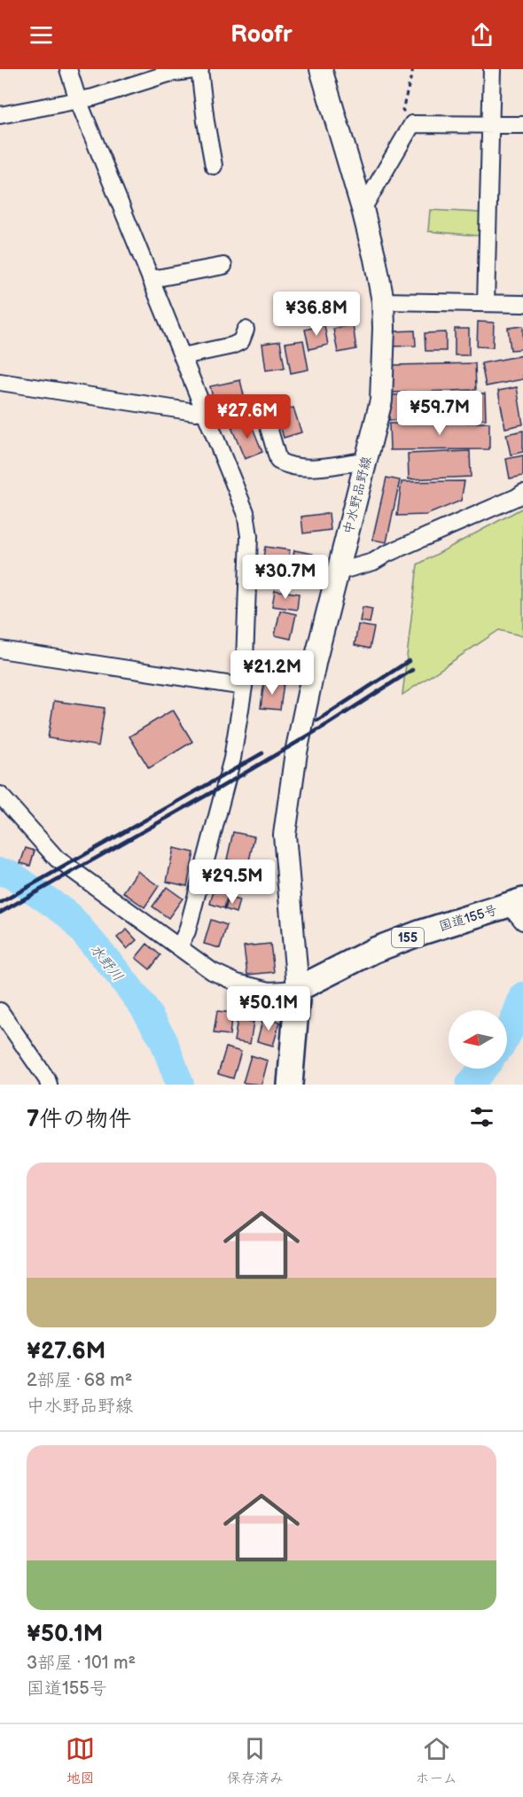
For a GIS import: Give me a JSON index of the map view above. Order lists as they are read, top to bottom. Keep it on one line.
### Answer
{"streets":{"highway":["国道155号","155"],"main road":["中水野品野線"]},"crossings":[["中水野品野線","国道155号"]],"water":["水野川"],"north":"left","page":{"header":"Roofr","price":["¥36.8M","¥59.7M","¥27.6M","¥30.7M","¥21.2M","¥29.5M","¥50.1M"],"heading":"7件の物件","list":[{"name":"¥27.6M","note":"2部屋 · 68 m² · 中水野品野線"},{"name":"¥50.1M","note":"3部屋 · 101 m² · 国道155号"}],"tabs":["地図","保存済み","ホーム"]}}
